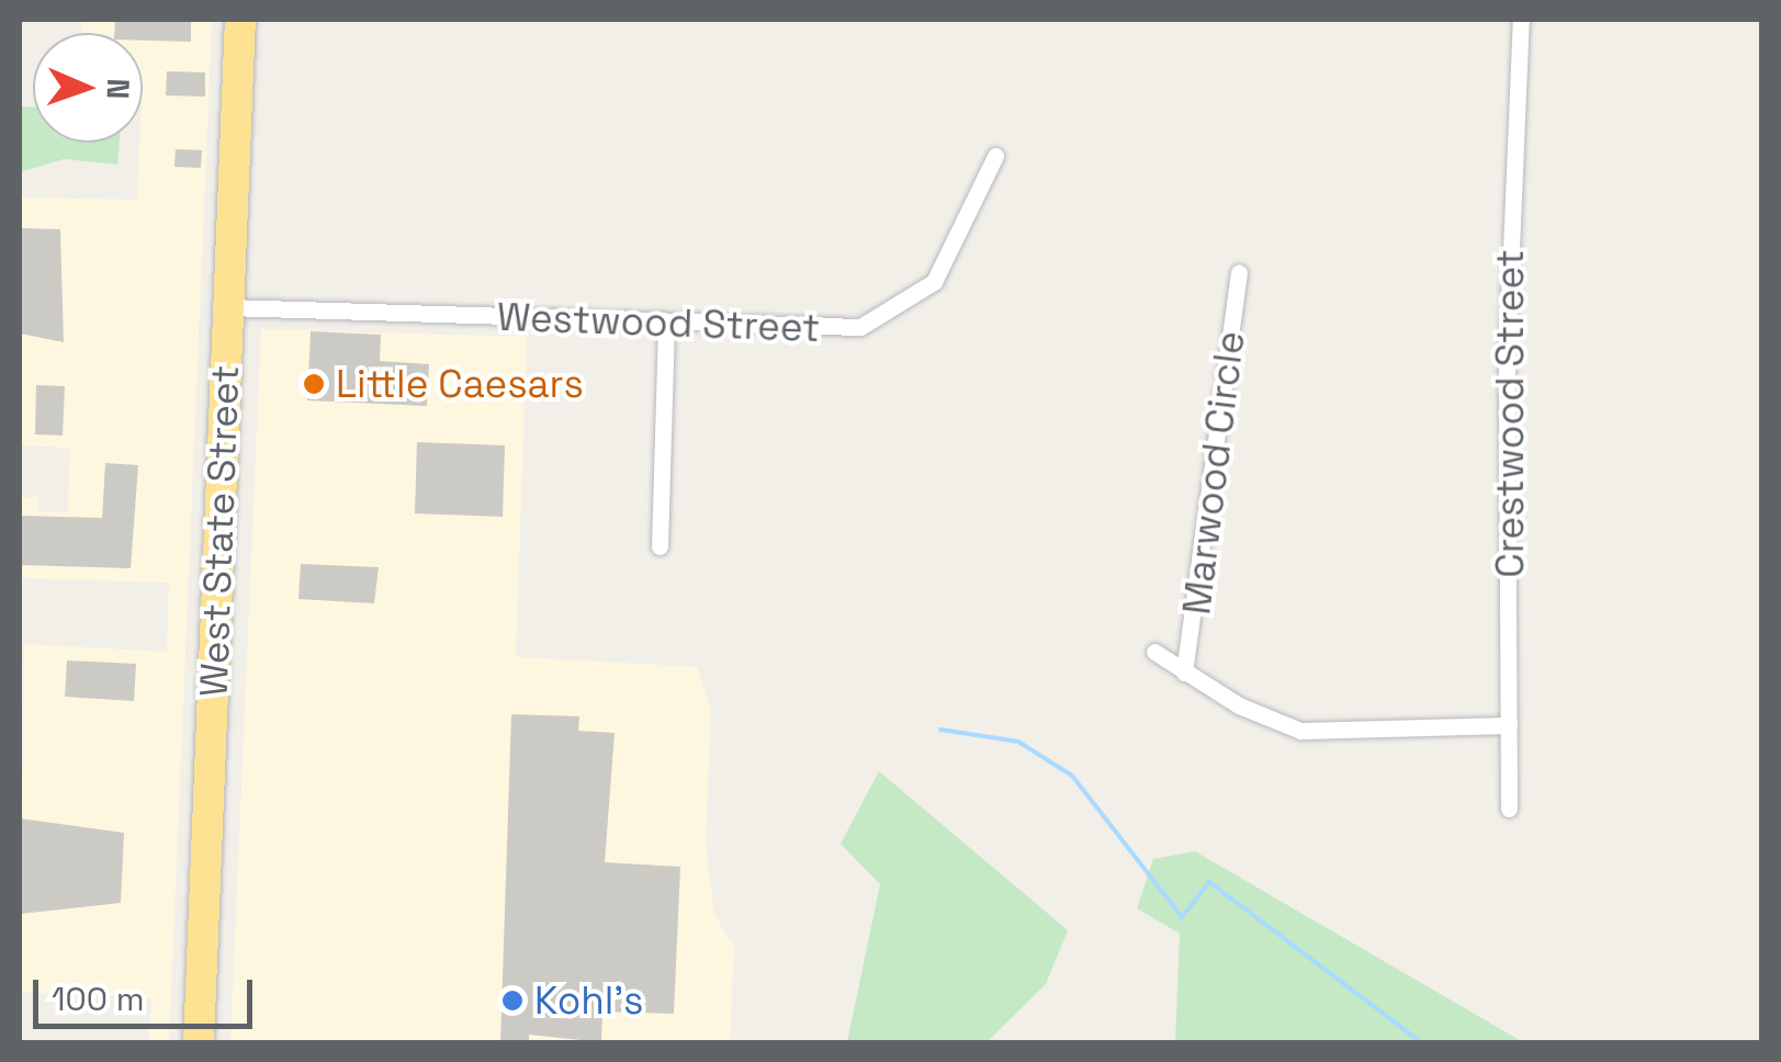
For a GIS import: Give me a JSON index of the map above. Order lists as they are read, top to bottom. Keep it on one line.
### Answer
{"streets":{"highway":["West State Street"],"street":["Westwood Street","Crestwood Street","Marwood Circle"]},"crossings":[["Westwood Street","West State Street"]],"places":["Little Caesars","Kohl's"],"scale_bar":"100 m","north":"right"}
